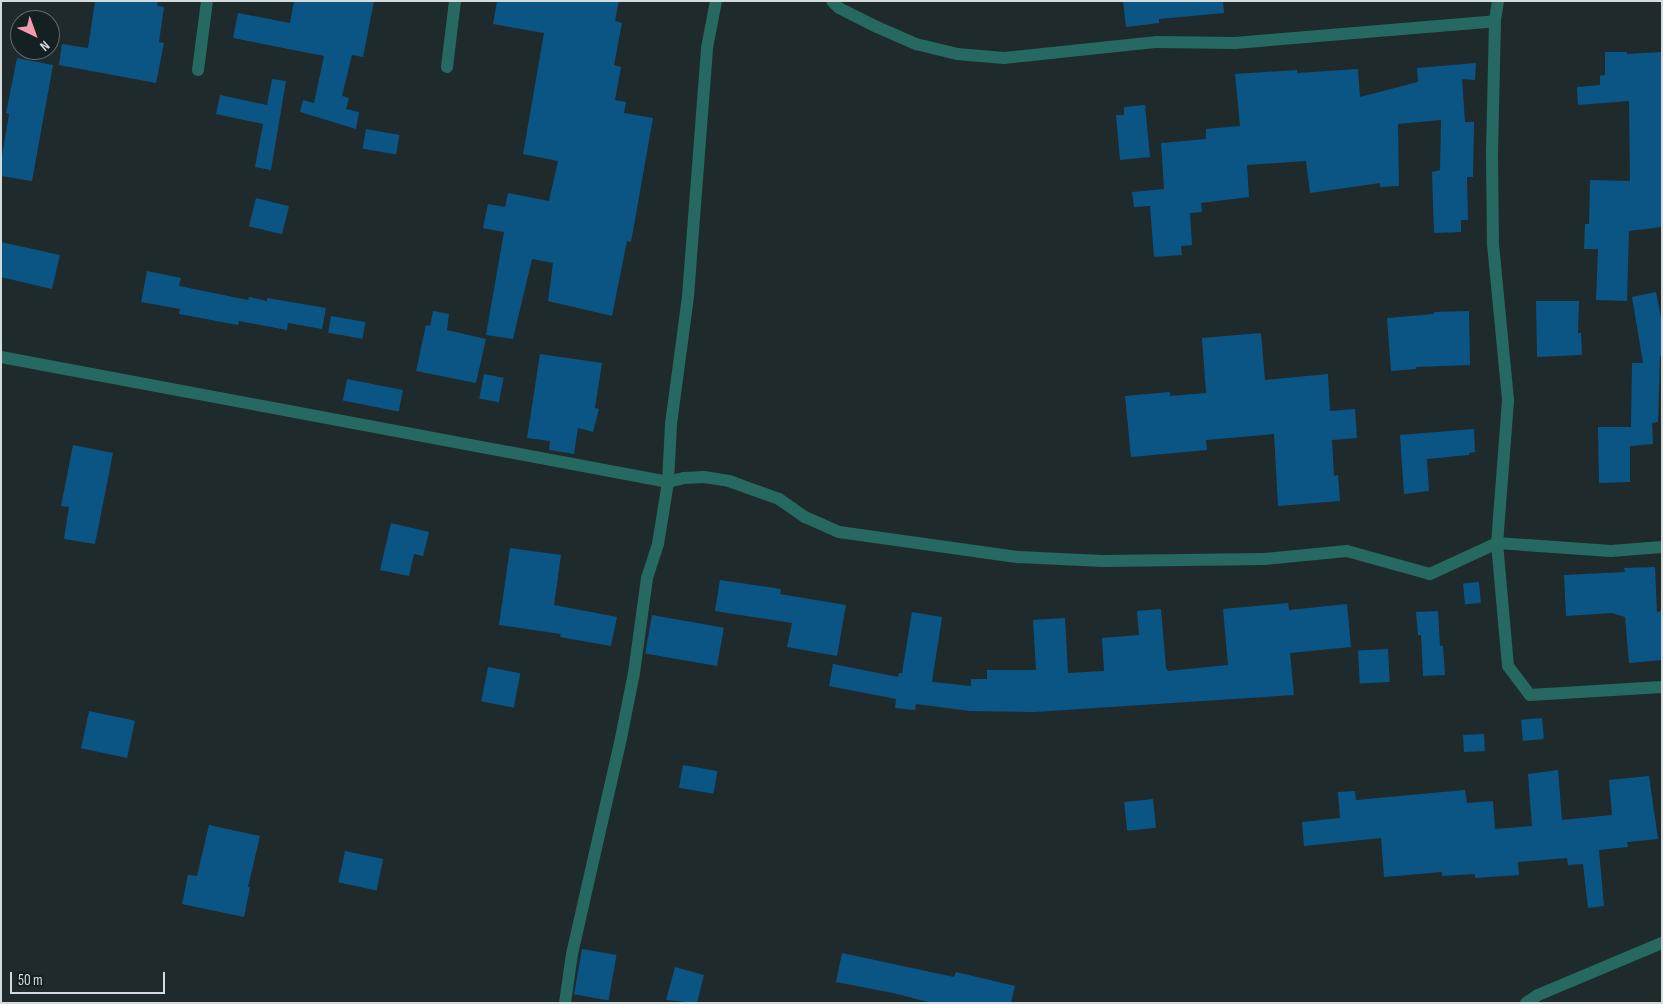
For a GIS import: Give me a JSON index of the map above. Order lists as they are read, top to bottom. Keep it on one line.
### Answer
{"scale_bar":"50 m","north":"bottom right"}
